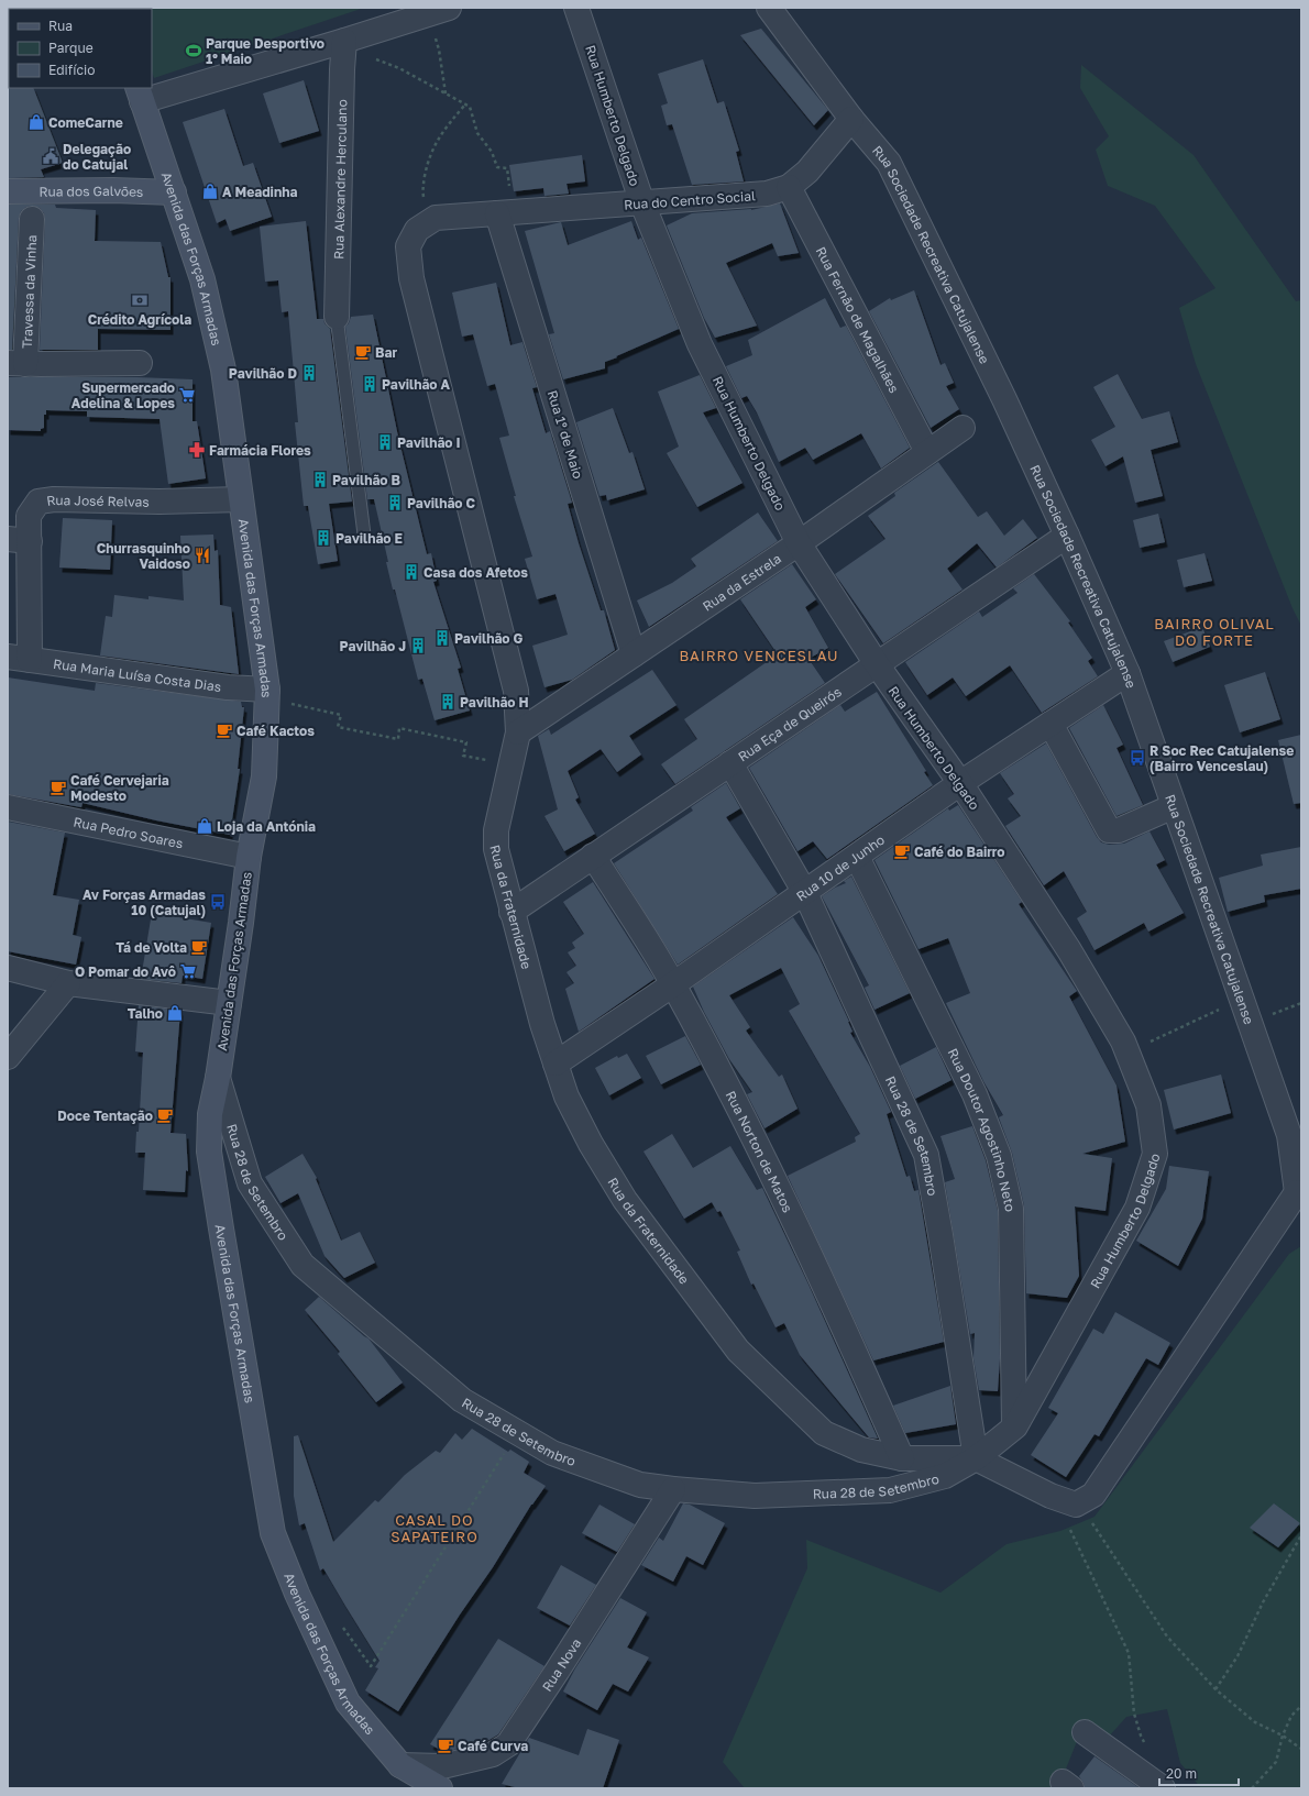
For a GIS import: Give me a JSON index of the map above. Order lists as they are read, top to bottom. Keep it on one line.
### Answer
{"streets":{"street":["Rua Humberto Delgado","Rua Alexandre Herculano","Rua dos Galvões","Rua do Centro Social","Rua Sociedade Recreativa Catujalense","Avenida das Forças Armadas","Travessa da Vinha","Rua Fernão de Magalhães","Rua 1º de Maio","Rua José Relvas","Rua da Estrela","Rua Maria Luísa Costa Dias","Rua Eça de Queirós","Rua Pedro Soares","Rua 10 de Junho","Rua da Fraternidade","Rua Doutor Agostinho Neto","Rua 28 de Setembro","Rua Norton de Matos","Rua Nova"]},"crossings":[["Rua Humberto Delgado","Rua do Centro Social"],["Rua Humberto Delgado","Rua da Estrela"],["Rua Humberto Delgado","Rua Eça de Queirós"],["Rua Humberto Delgado","Rua 10 de Junho"],["Rua Humberto Delgado","Rua da Fraternidade"],["Rua Humberto Delgado","Rua Doutor Agostinho Neto"],["Rua Humberto Delgado","Rua 28 de Setembro"],["Rua dos Galvões","Avenida das Forças Armadas"],["Rua do Centro Social","Rua Sociedade Recreativa Catujalense"],["Rua do Centro Social","Rua Fernão de Magalhães"],["Rua do Centro Social","Rua 1º de Maio"],["Rua do Centro Social","Rua da Fraternidade"],["Rua Sociedade Recreativa Catujalense","Rua Eça de Queirós"],["Rua Sociedade Recreativa Catujalense","Rua 10 de Junho"],["Avenida das Forças Armadas","Rua José Relvas"],["Avenida das Forças Armadas","Rua Maria Luísa Costa Dias"],["Avenida das Forças Armadas","Rua Pedro Soares"],["Avenida das Forças Armadas","Rua 28 de Setembro"],["Avenida das Forças Armadas","Rua Nova"],["Rua Fernão de Magalhães","Rua da Estrela"],["Rua 1º de Maio","Rua da Estrela"],["Rua 1º de Maio","Rua da Fraternidade"],["Rua José Relvas","Rua Maria Luísa Costa Dias"],["Rua da Estrela","Rua da Fraternidade"],["Rua Eça de Queirós","Rua da Fraternidade"],["Rua Eça de Queirós","Rua 28 de Setembro"],["Rua Eça de Queirós","Rua Norton de Matos"],["Rua 10 de Junho","Rua da Fraternidade"],["Rua 10 de Junho","Rua Doutor Agostinho Neto"],["Rua 10 de Junho","Rua 28 de Setembro"],["Rua 10 de Junho","Rua Norton de Matos"],["Rua da Fraternidade","Rua 28 de Setembro"],["Rua da Fraternidade","Rua Norton de Matos"],["Rua 28 de Setembro","Rua Nova"]],"districts":["BAIRRO OLIVAL DO FORTE","BAIRRO VENCESLAU","CASAL DO SAPATEIRO"],"places":{"sports":["Parque Desportivo 1º Maio"],"shop":["ComeCarne","A Meadinha","Loja da Antónia","Talho"],"public building":["Delegação do Catujal"],"bank":["Crédito Agrícola"],"cafe":["Bar","Café Kactos","Café Cervejaria Modesto","Café do Bairro","Tá de Volta","Doce Tentação","Café Curva"],"building":["Pavilhão D","Pavilhão A","Pavilhão I","Pavilhão B","Pavilhão C","Pavilhão E","Casa dos Afetos","Pavilhão G","Pavilhão J","Pavilhão H"],"supermarket":["Supermercado Adelina & Lopes","O Pomar do Avô"],"pharmacy":["Farmácia Flores"],"restaurant":["Churrasquinho Vaidoso"],"bus stop":["R Soc Rec Catujalense (Bairro Venceslau)","Av Forças Armadas 10 (Catujal)"]},"legend":["Rua","Parque","Edifício"],"scale_bar":"20 m"}
